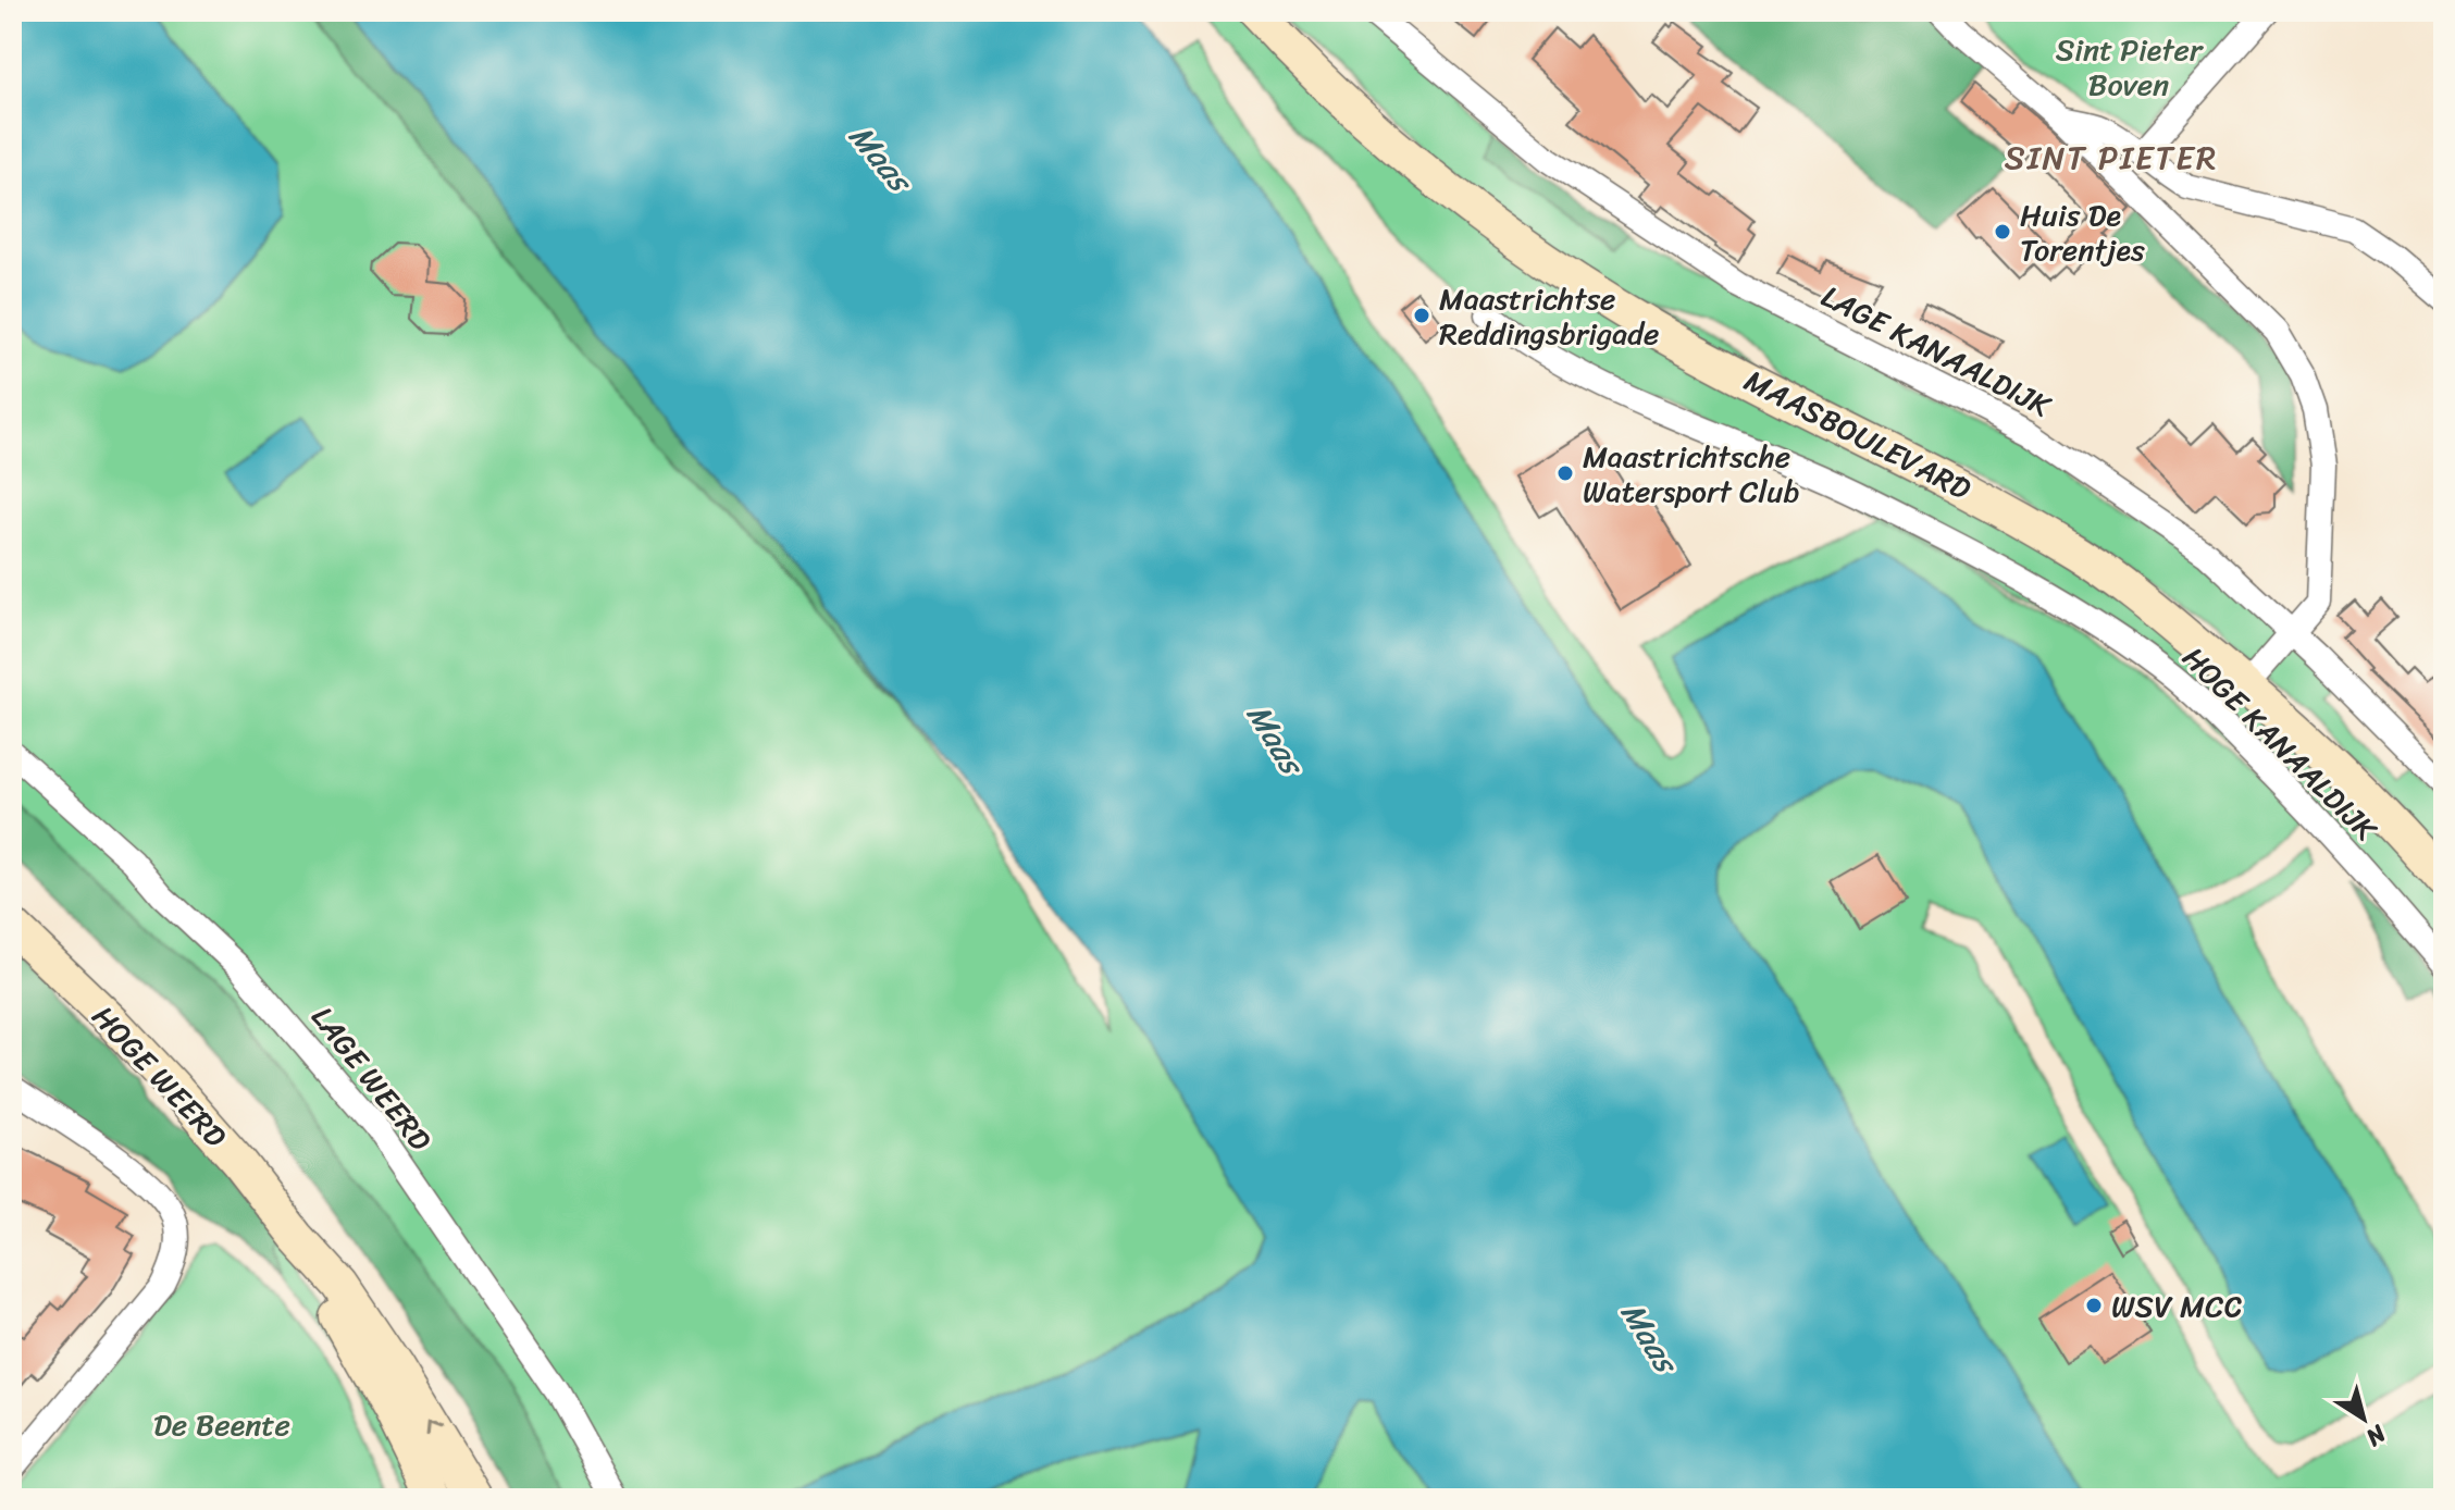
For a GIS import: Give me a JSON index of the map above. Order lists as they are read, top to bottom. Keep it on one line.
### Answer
{"streets":{"street":["LAGE KANAALDIJK","MAASBOULEVARD","HOGE KANAALDIJK","HOGE WEERD","LAGE WEERD"]},"districts":["SINT PIETER"],"water":["Maas"],"parks":["Sint Pieter Boven","De Beente"],"places":["Huis De Torentjes","Maastrichtse Reddingsbrigade","Maastrichtsche Watersport Club","WSV MCC"],"north":"bottom right"}
